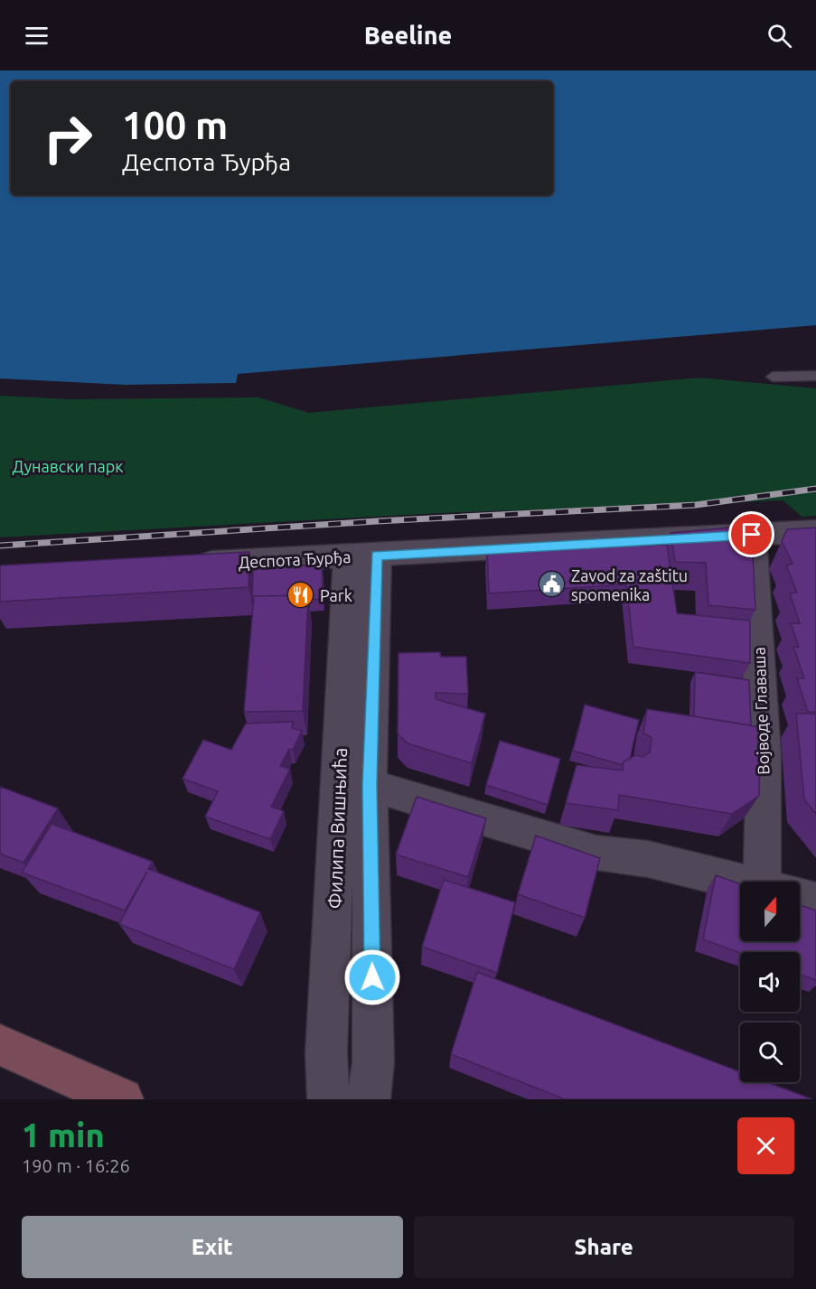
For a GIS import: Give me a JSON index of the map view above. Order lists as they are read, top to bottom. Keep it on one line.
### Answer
{"streets":{"street":["Деспота Ђурђа","Војводе Главаша","Филипа Вишњића"]},"crossings":[["Деспота Ђурђа","Војводе Главаша"],["Деспота Ђурђа","Филипа Вишњића"]],"parks":["Дунавски парк"],"places":{"public building":["Zavod za zaštitu spomenika"],"restaurant":["Park"]},"north":"top","page":{"header":"Beeline","turn":["100 m","Деспота Ђурђа"],"heading":["1 min","190 m · 16:26"],"buttons":["Exit","Share"]}}
